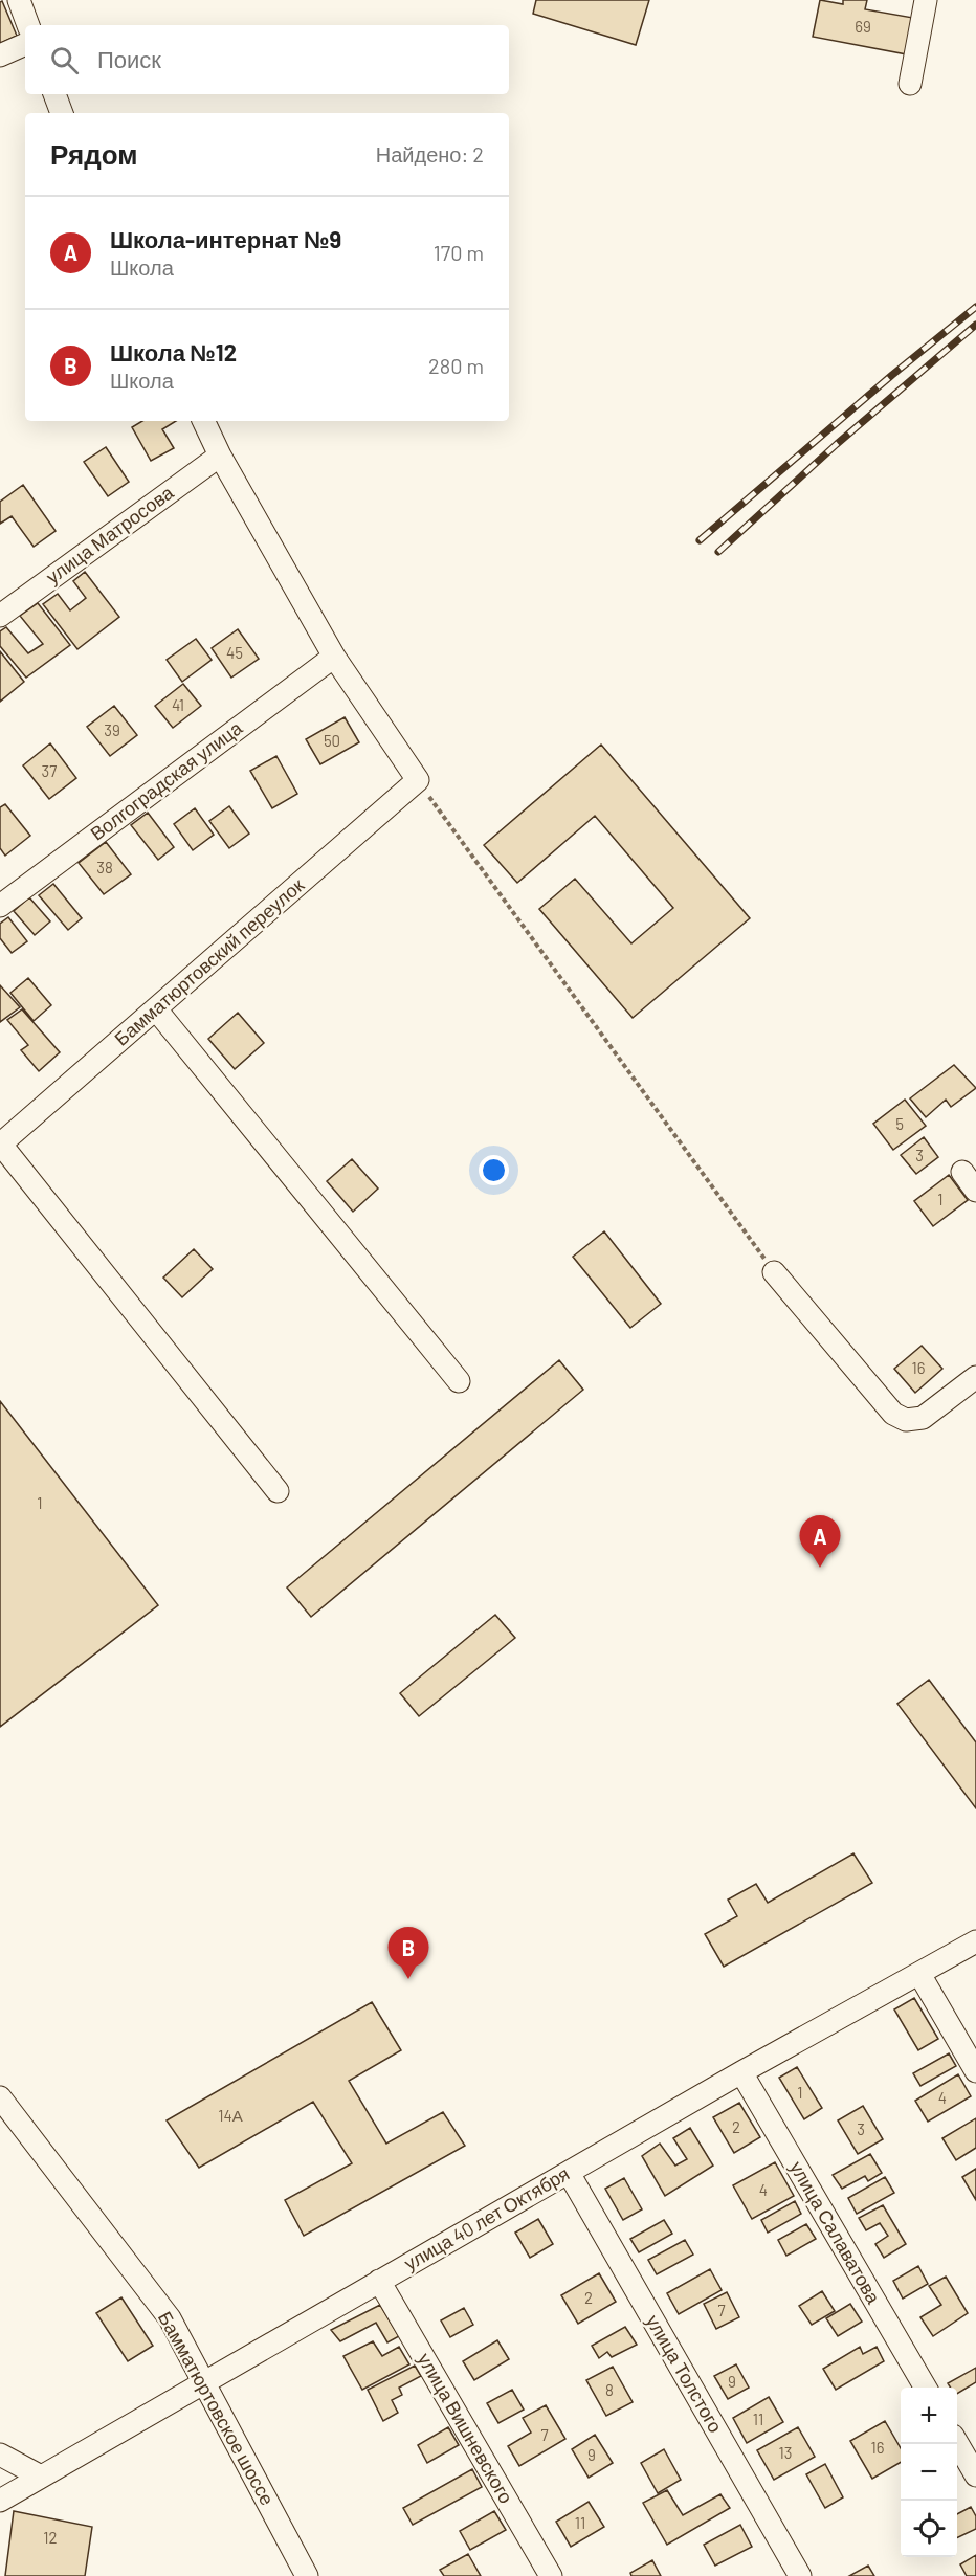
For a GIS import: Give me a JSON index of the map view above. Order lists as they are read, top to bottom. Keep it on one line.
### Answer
{"streets":{"street":["улица Матросова","Волгоградская улица","Бамматюртовский переулок","улица 40 лет Октября","улица Салаватова","улица Толстого","Бамматюртовское шоссе","улица Вишневского"]},"crossings":[["улица 40 лет Октября","улица Салаватова"],["улица 40 лет Октября","улица Толстого"],["улица 40 лет Октября","Бамматюртовское шоссе"],["улица 40 лет Октября","улица Вишневского"]],"house_numbers":["69","45","41","39","50","37","38","5","3","1","16","1","1","4","14А","2","3","4","2","7","9","8","11","7","16","13","9","11","12"],"page":{"search":"Поиск","heading":["Рядом","Найдено: 2"],"list":[{"mark":"A","name":"Школа-интернат №9","note":"Школа","value":"170 m"},{"mark":"B","name":"Школа №12","note":"Школа","value":"280 m"}],"pins":["A","B"],"map_buttons":["+","−"]}}
